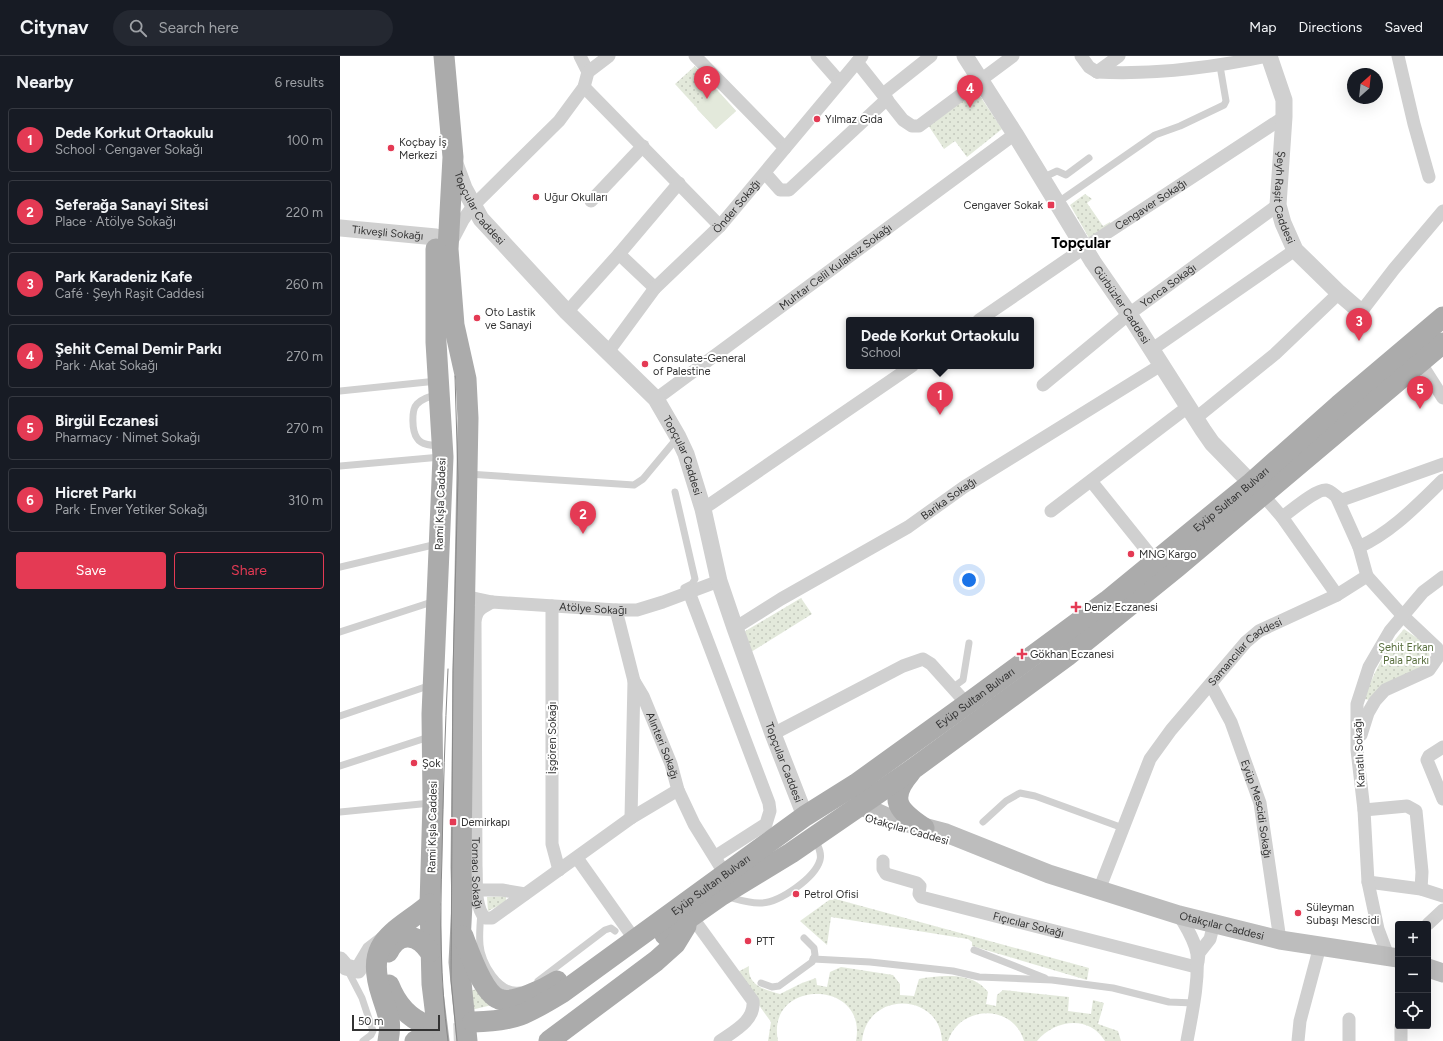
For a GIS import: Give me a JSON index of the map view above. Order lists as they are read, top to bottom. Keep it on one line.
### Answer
{"streets":{"main road":["Eyüp Sultan Bulvarı","Rami Kışla Caddesi","Otakçılar Caddesi"],"street":["Şeyh Raşit Caddesi","Cengaver Sokağı","Topçular Caddesi","Önder Sokağı","Tikveşli Sokağı","Muhtar Celil Kulaksız Sokağı","Yonca Sokağı","Gürbüzler Caddesi","Barika Sokağı","Atölye Sokağı","Samancılar Caddesi","İşgören Sokağı","Alınteri Sokağı","Kanatlı Sokağı","Eyüp Mescidi Sokağı","Tornacı Sokağı","Fıçıcılar Sokağı"]},"crossings":[["Şeyh Raşit Caddesi","Cengaver Sokağı"],["Şeyh Raşit Caddesi","Yonca Sokağı"],["Cengaver Sokağı","Gürbüzler Caddesi"],["Topçular Caddesi","Önder Sokağı"],["Topçular Caddesi","Muhtar Celil Kulaksız Sokağı"],["Topçular Caddesi","Barika Sokağı"],["Topçular Caddesi","Eyüp Sultan Bulvarı"],["Topçular Caddesi","Rami Kışla Caddesi"],["Topçular Caddesi","Atölye Sokağı"],["Tikveşli Sokağı","Rami Kışla Caddesi"],["Muhtar Celil Kulaksız Sokağı","Gürbüzler Caddesi"],["Yonca Sokağı","Gürbüzler Caddesi"],["Gürbüzler Caddesi","Barika Sokağı"],["Gürbüzler Caddesi","Eyüp Sultan Bulvarı"],["Eyüp Sultan Bulvarı","Rami Kışla Caddesi"],["Eyüp Sultan Bulvarı","Alınteri Sokağı"],["Eyüp Sultan Bulvarı","Otakçılar Caddesi"],["Rami Kışla Caddesi","Atölye Sokağı"],["Atölye Sokağı","İşgören Sokağı"],["Atölye Sokağı","Alınteri Sokağı"],["Atölye Sokağı","Tornacı Sokağı"],["Samancılar Caddesi","Eyüp Mescidi Sokağı"],["Samancılar Caddesi","Otakçılar Caddesi"],["İşgören Sokağı","Tornacı Sokağı"],["Alınteri Sokağı","Tornacı Sokağı"],["Kanatlı Sokağı","Otakçılar Caddesi"],["Eyüp Mescidi Sokağı","Otakçılar Caddesi"]],"districts":["Topçular"],"parks":["Şehit Erkan Pala Parkı"],"places":{"other":["Yılmaz Gıda","Koçbay İş Merkezi","Uğur Okulları","Oto Lastik ve Sanayi","Consulate-General of Palestine","MNG Kargo","Şok","Petrol Ofisi","Süleyman Subaşı Mescidi","PTT"],"transit":["Cengaver Sokak","Demirkapı"],"health":["Deniz Eczanesi","Gökhan Eczanesi"]},"scale_bar":"50 m","north":"top right","page":{"header":"Citynav","search":"Search here","nav":["Map","Directions","Saved"],"heading":["Nearby","6 results"],"pins":["6","4","3","5","1","2"],"list":[{"mark":"1","name":"Dede Korkut Ortaokulu","note":"School · Cengaver Sokağı","value":"100 m"},{"mark":"2","name":"Seferağa Sanayi Sitesi","note":"Place · Atölye Sokağı","value":"220 m"},{"mark":"3","name":"Park Karadeniz Kafe","note":"Café · Şeyh Raşit Caddesi","value":"260 m"},{"mark":"4","name":"Şehit Cemal Demir Parkı","note":"Park · Akat Sokağı","value":"270 m"},{"mark":"5","name":"Birgül Eczanesi","note":"Pharmacy · Nimet Sokağı","value":"270 m"},{"mark":"6","name":"Hicret Parkı","note":"Park · Enver Yetiker Sokağı","value":"310 m"}],"popup":["Dede Korkut Ortaokulu","School"],"buttons":["Save","Share"],"map_buttons":["+","−"],"scale":"50 m"}}
